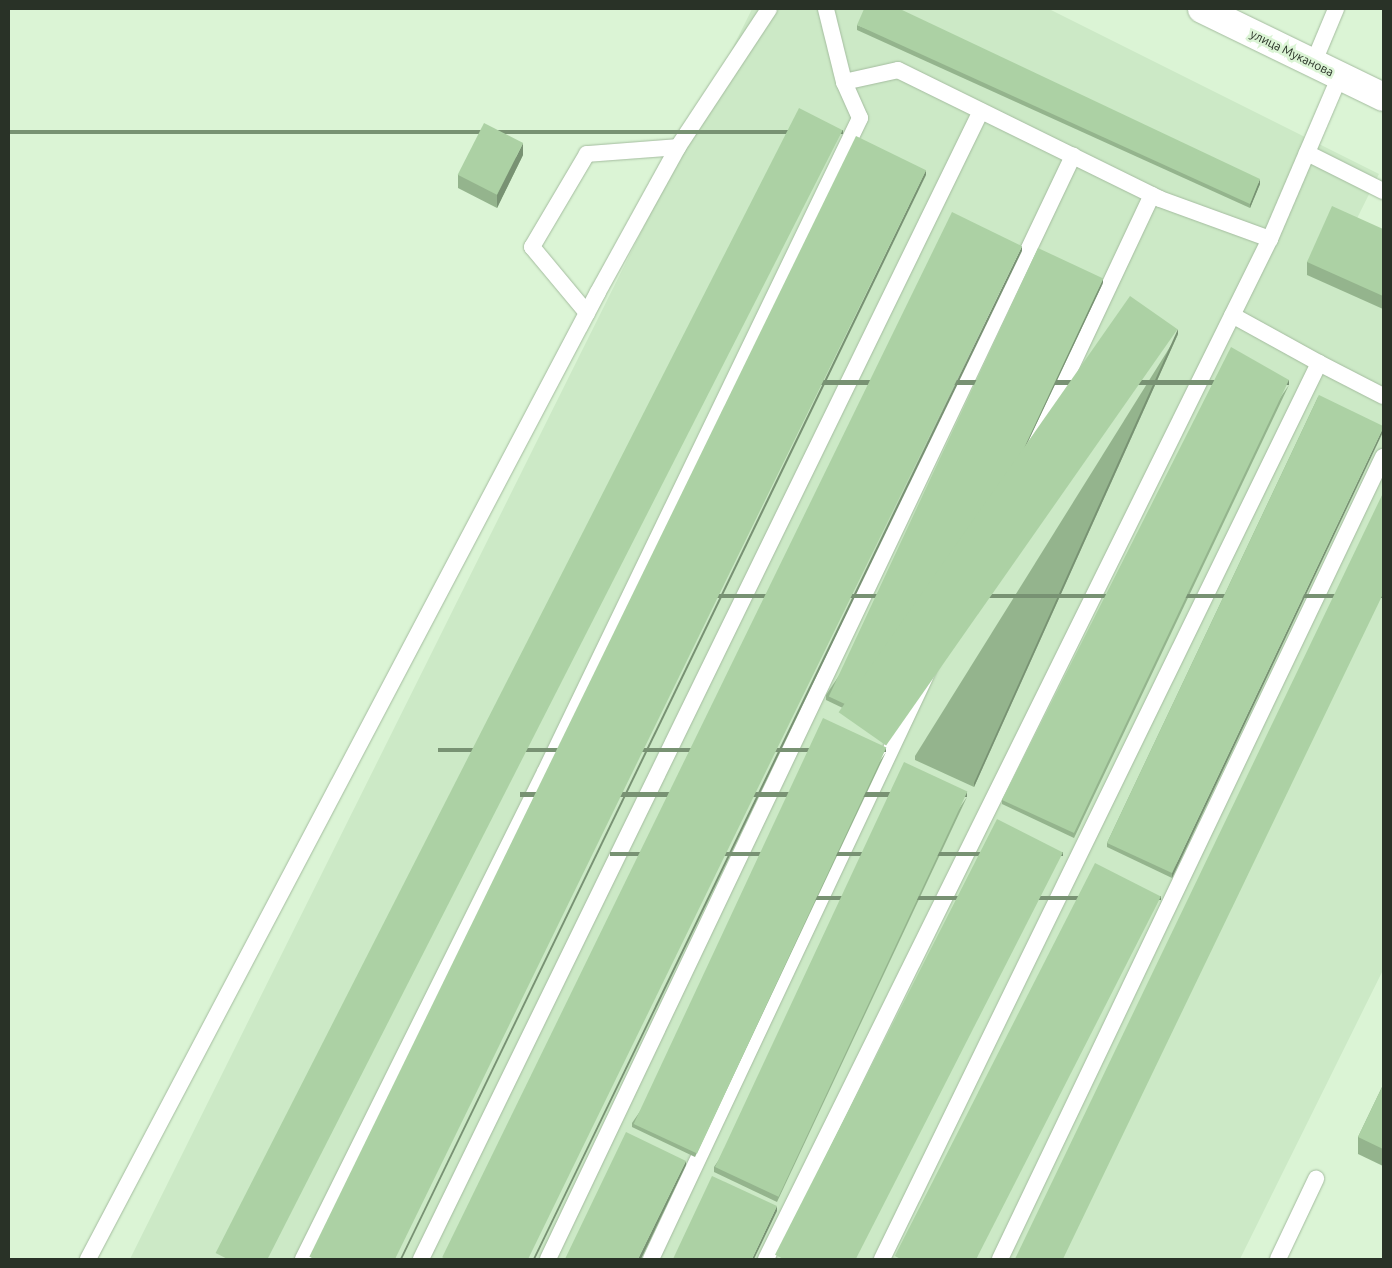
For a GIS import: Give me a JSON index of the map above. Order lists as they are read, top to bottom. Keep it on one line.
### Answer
{"streets":{"main road":["улица Муканова"]}}
